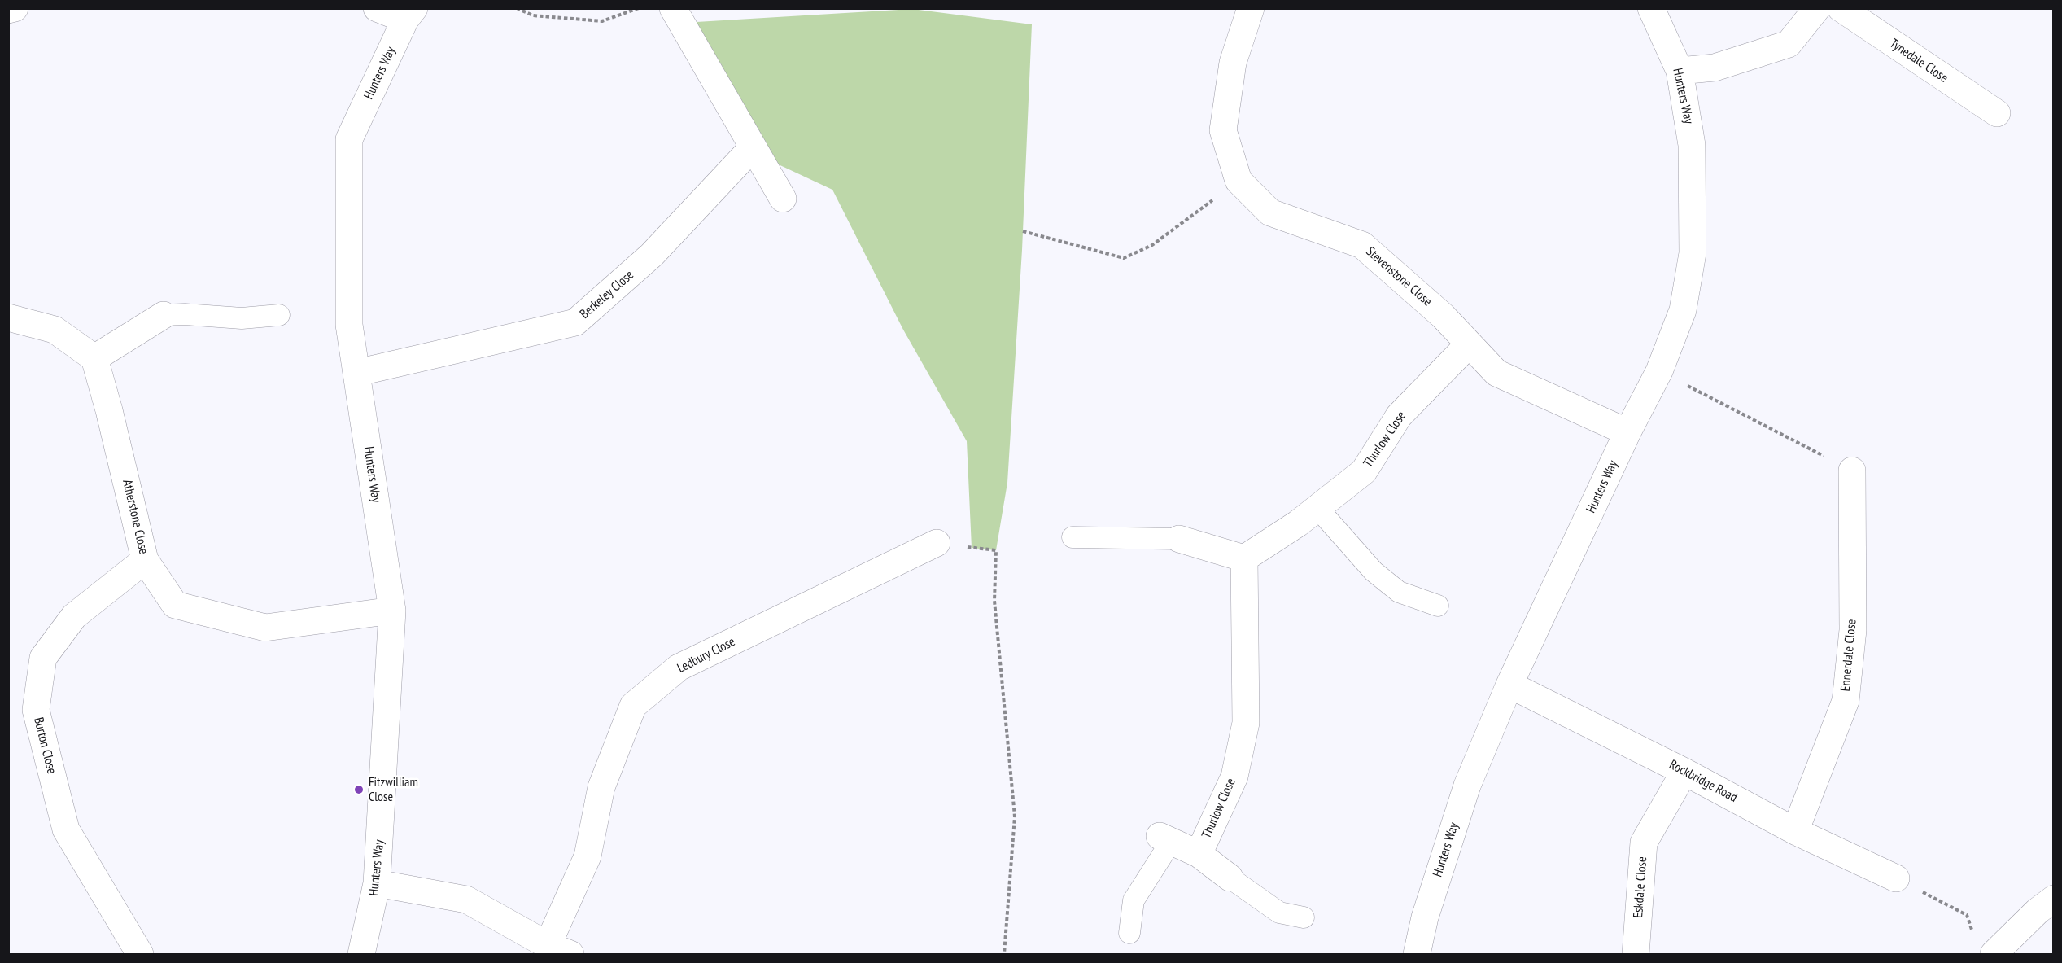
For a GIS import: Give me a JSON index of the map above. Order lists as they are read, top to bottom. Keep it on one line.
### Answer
{"streets":{"street":["Tynedale Close","Hunters Way","Stevenstone Close","Berkeley Close","Thurlow Close","Atherstone Close","Ledbury Close","Ennerdale Close","Burton Close","Rockbridge Road","Eskdale Close"]},"crossings":[["Hunters Way","Stevenstone Close"],["Hunters Way","Berkeley Close"],["Hunters Way","Atherstone Close"],["Hunters Way","Rockbridge Road"],["Stevenstone Close","Thurlow Close"],["Atherstone Close","Burton Close"],["Ennerdale Close","Rockbridge Road"],["Rockbridge Road","Eskdale Close"]],"places":["Fitzwilliam Close"]}
